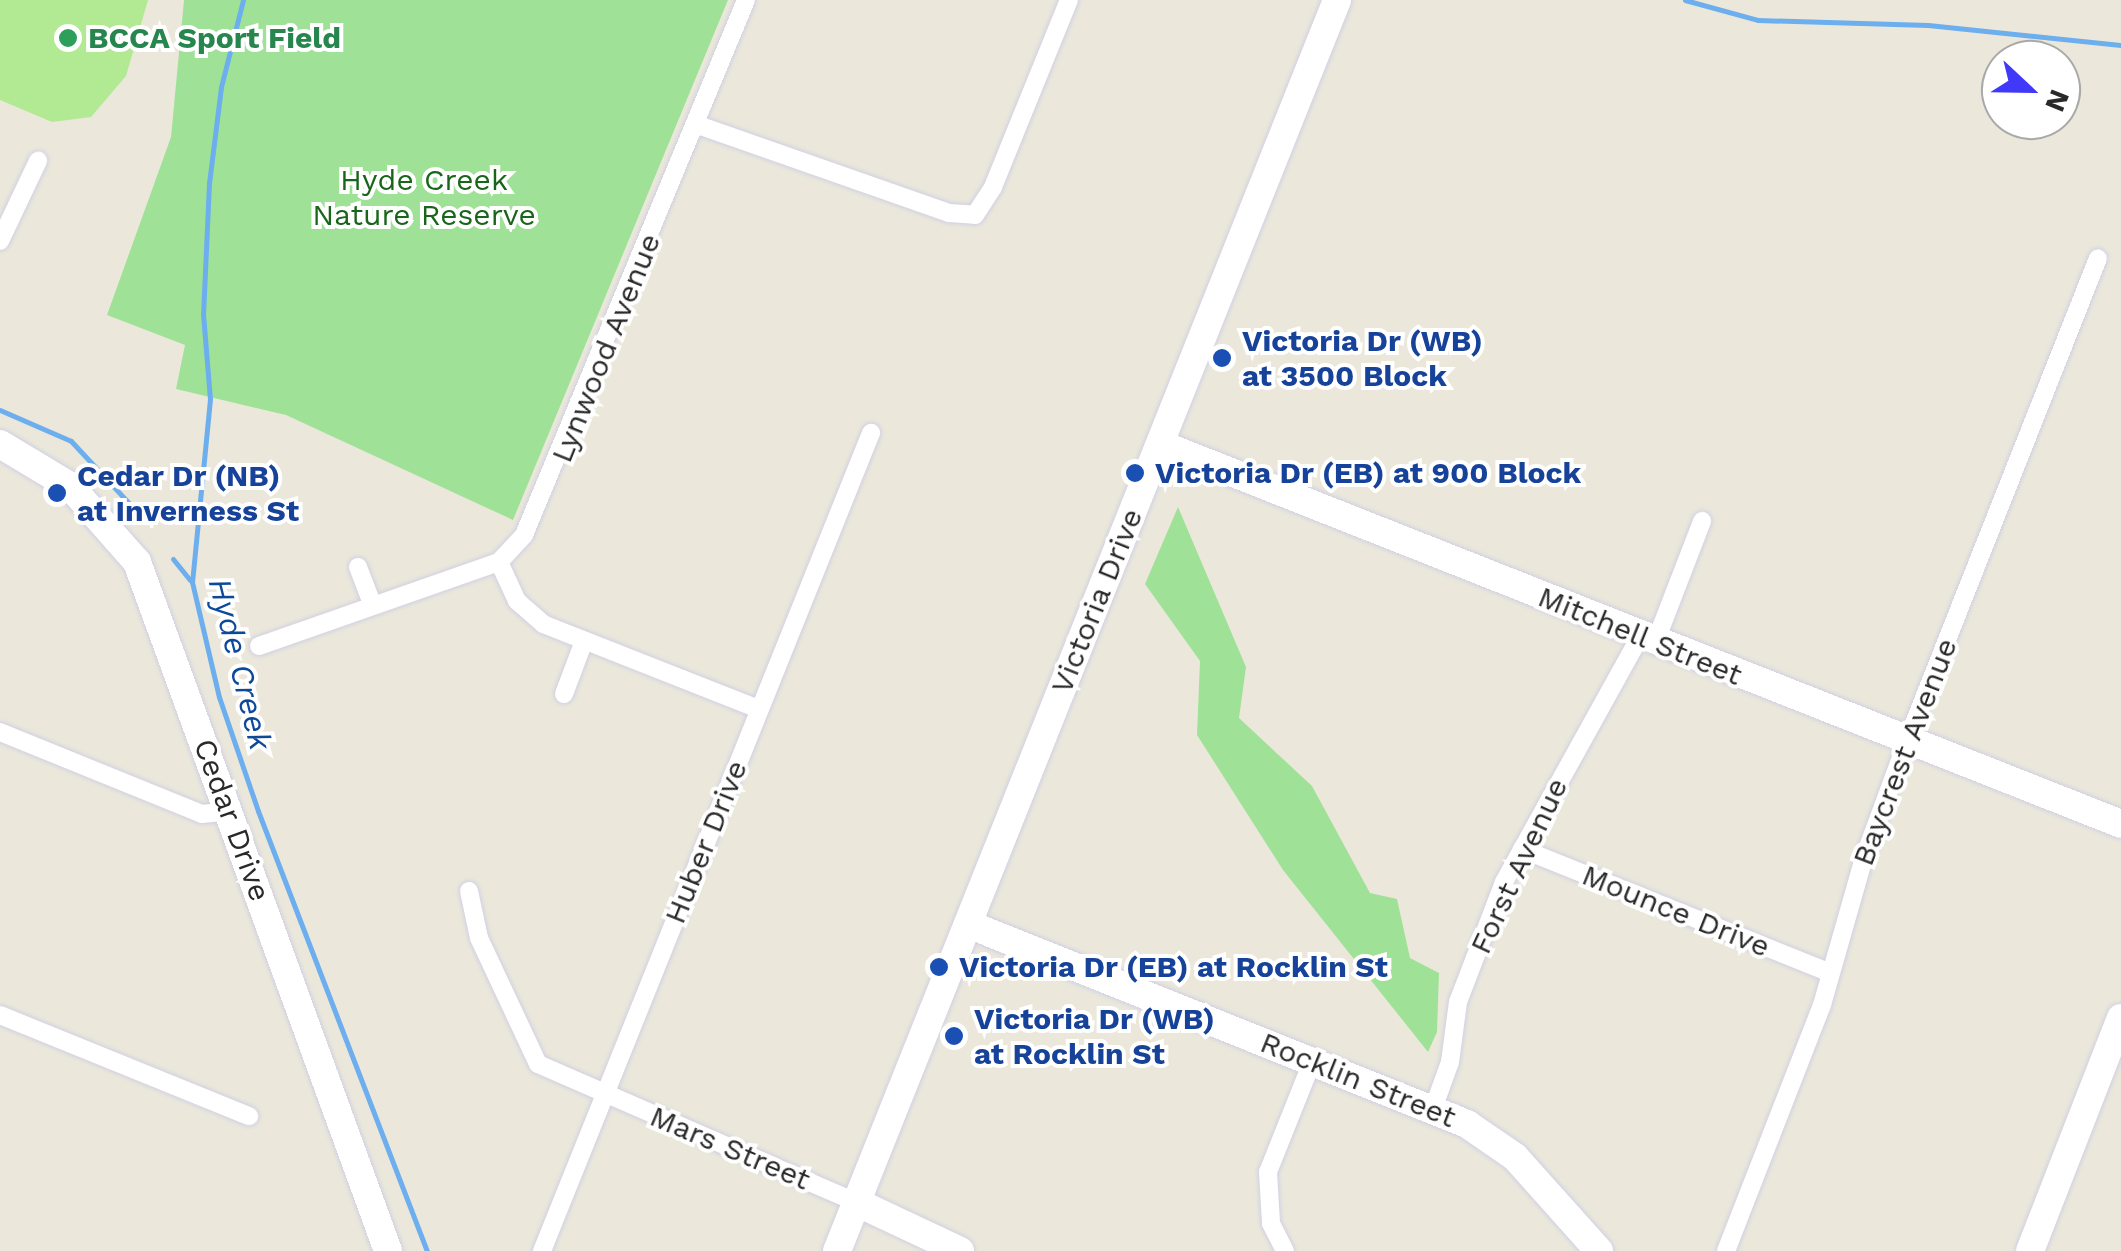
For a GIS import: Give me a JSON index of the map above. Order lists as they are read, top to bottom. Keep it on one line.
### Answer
{"streets":{"street":["Lynwood Avenue","Victoria Drive","Mitchell Street","Baycrest Avenue","Cedar Drive","Huber Drive","Forst Avenue","Mounce Drive","Rocklin Street","Mars Street"]},"crossings":[["Victoria Drive","Mitchell Street"],["Victoria Drive","Rocklin Street"],["Victoria Drive","Mars Street"],["Mitchell Street","Baycrest Avenue"],["Mitchell Street","Forst Avenue"],["Baycrest Avenue","Mounce Drive"],["Huber Drive","Mars Street"],["Forst Avenue","Mounce Drive"],["Forst Avenue","Rocklin Street"]],"water":["Hyde Creek"],"parks":["Hyde Creek Nature Reserve"],"places":["BCCA Sport Field","Victoria Dr (WB) at 3500 Block","Victoria Dr (EB) at 900 Block","Cedar Dr (NB) at Inverness St","Victoria Dr (EB) at Rocklin St","Victoria Dr (WB) at Rocklin St"],"north":"right"}
